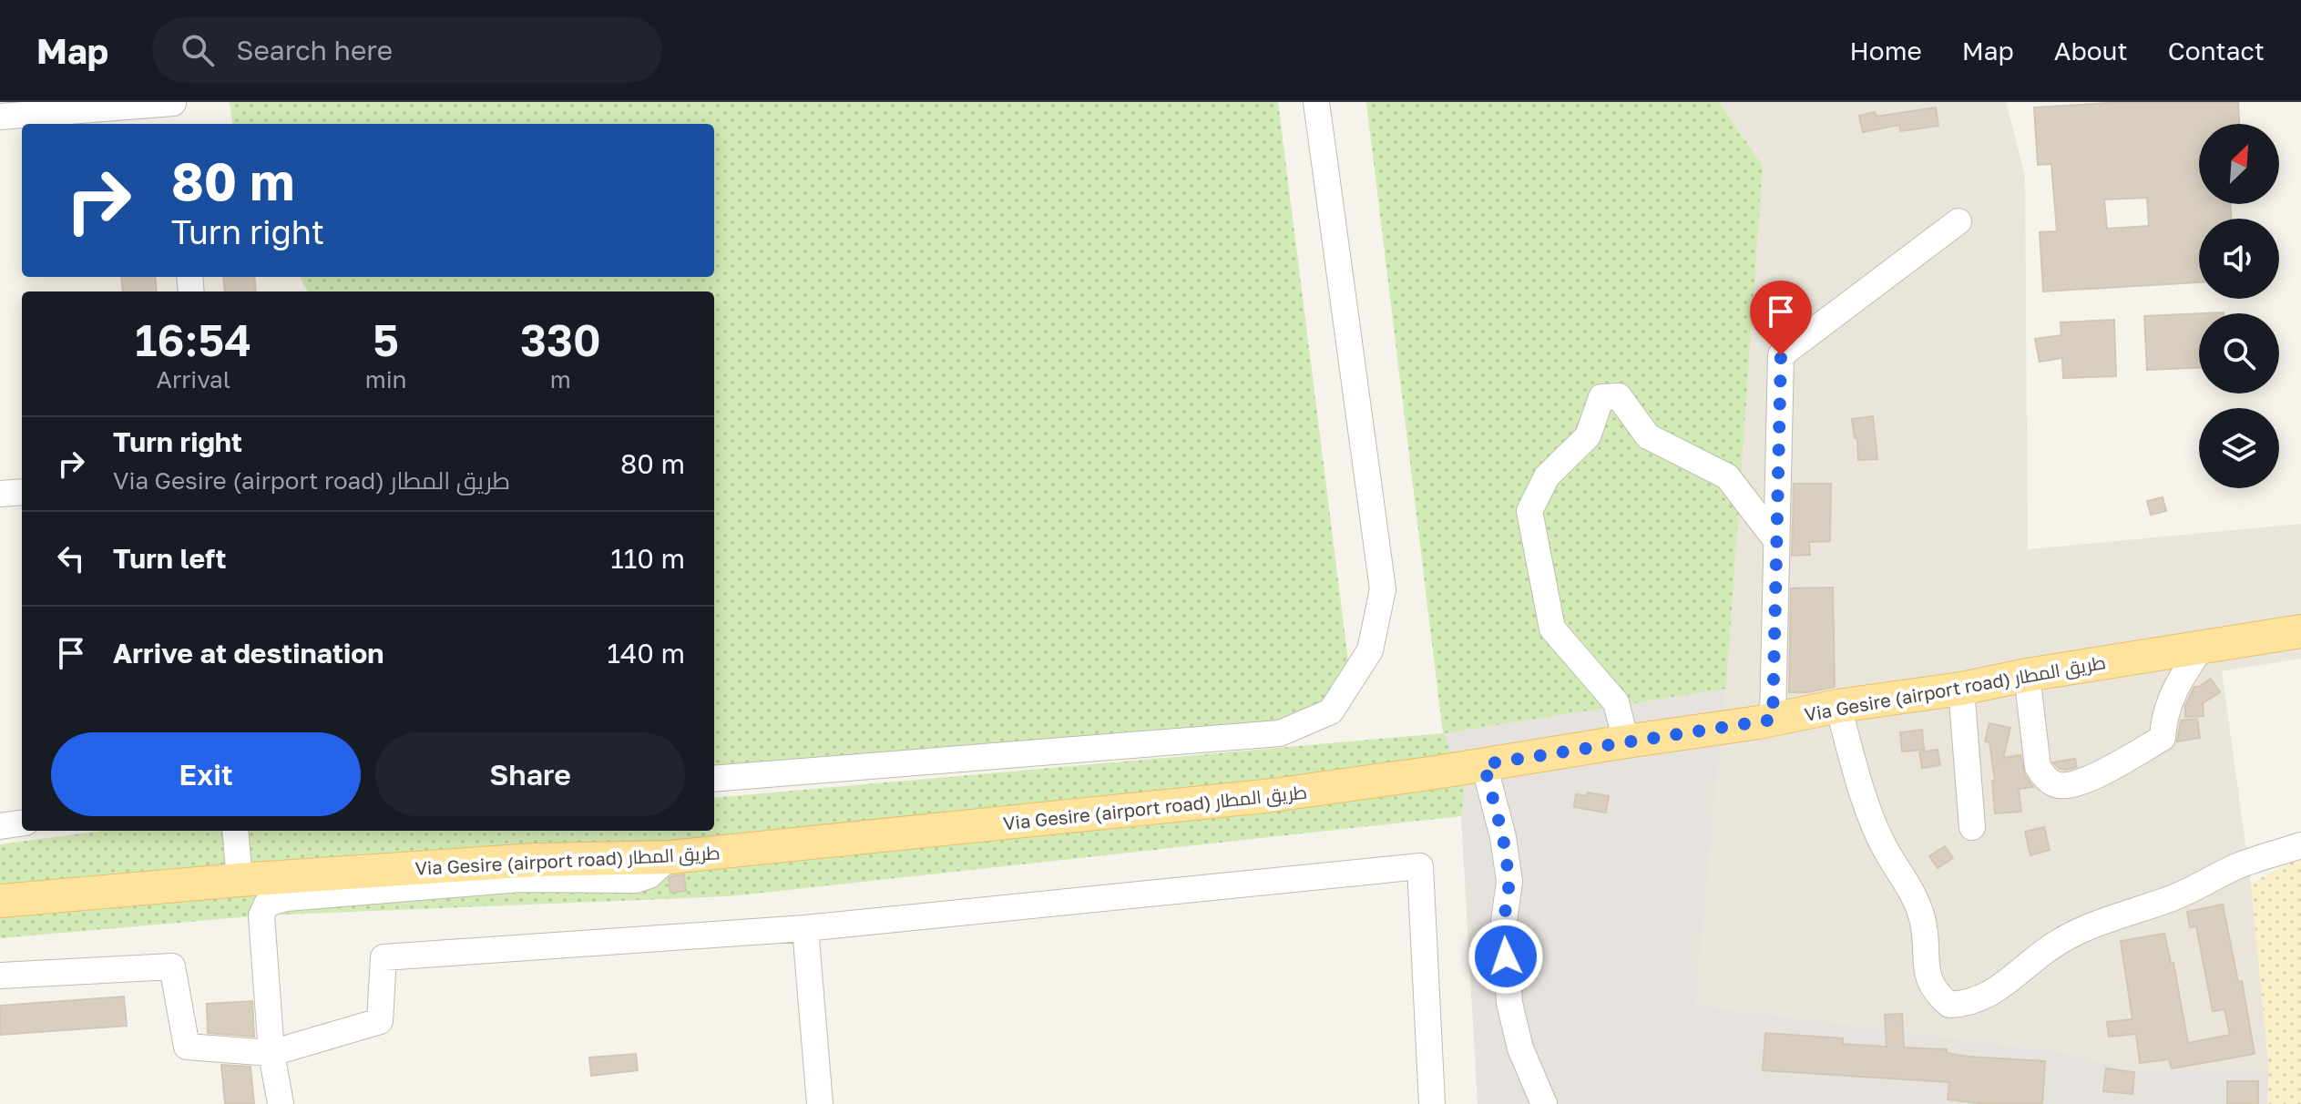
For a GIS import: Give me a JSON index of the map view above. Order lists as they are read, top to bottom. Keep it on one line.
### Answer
{"streets":{"main road":["Via Gesire (airport road) طريق المطار"]},"north":"top right","page":{"header":"Map","search":"Search here","nav":["Home","Map","About","Contact"],"turn":["80 m","Turn right"],"eta":["16:54","Arrival","5","min","330","m"],"list":[{"name":"Turn right","note":"Via Gesire (airport road) طريق المطار","value":"80 m"},{"name":"Turn left","value":"110 m"},{"name":"Arrive at destination","value":"140 m"}],"buttons":["Exit","Share"]}}
